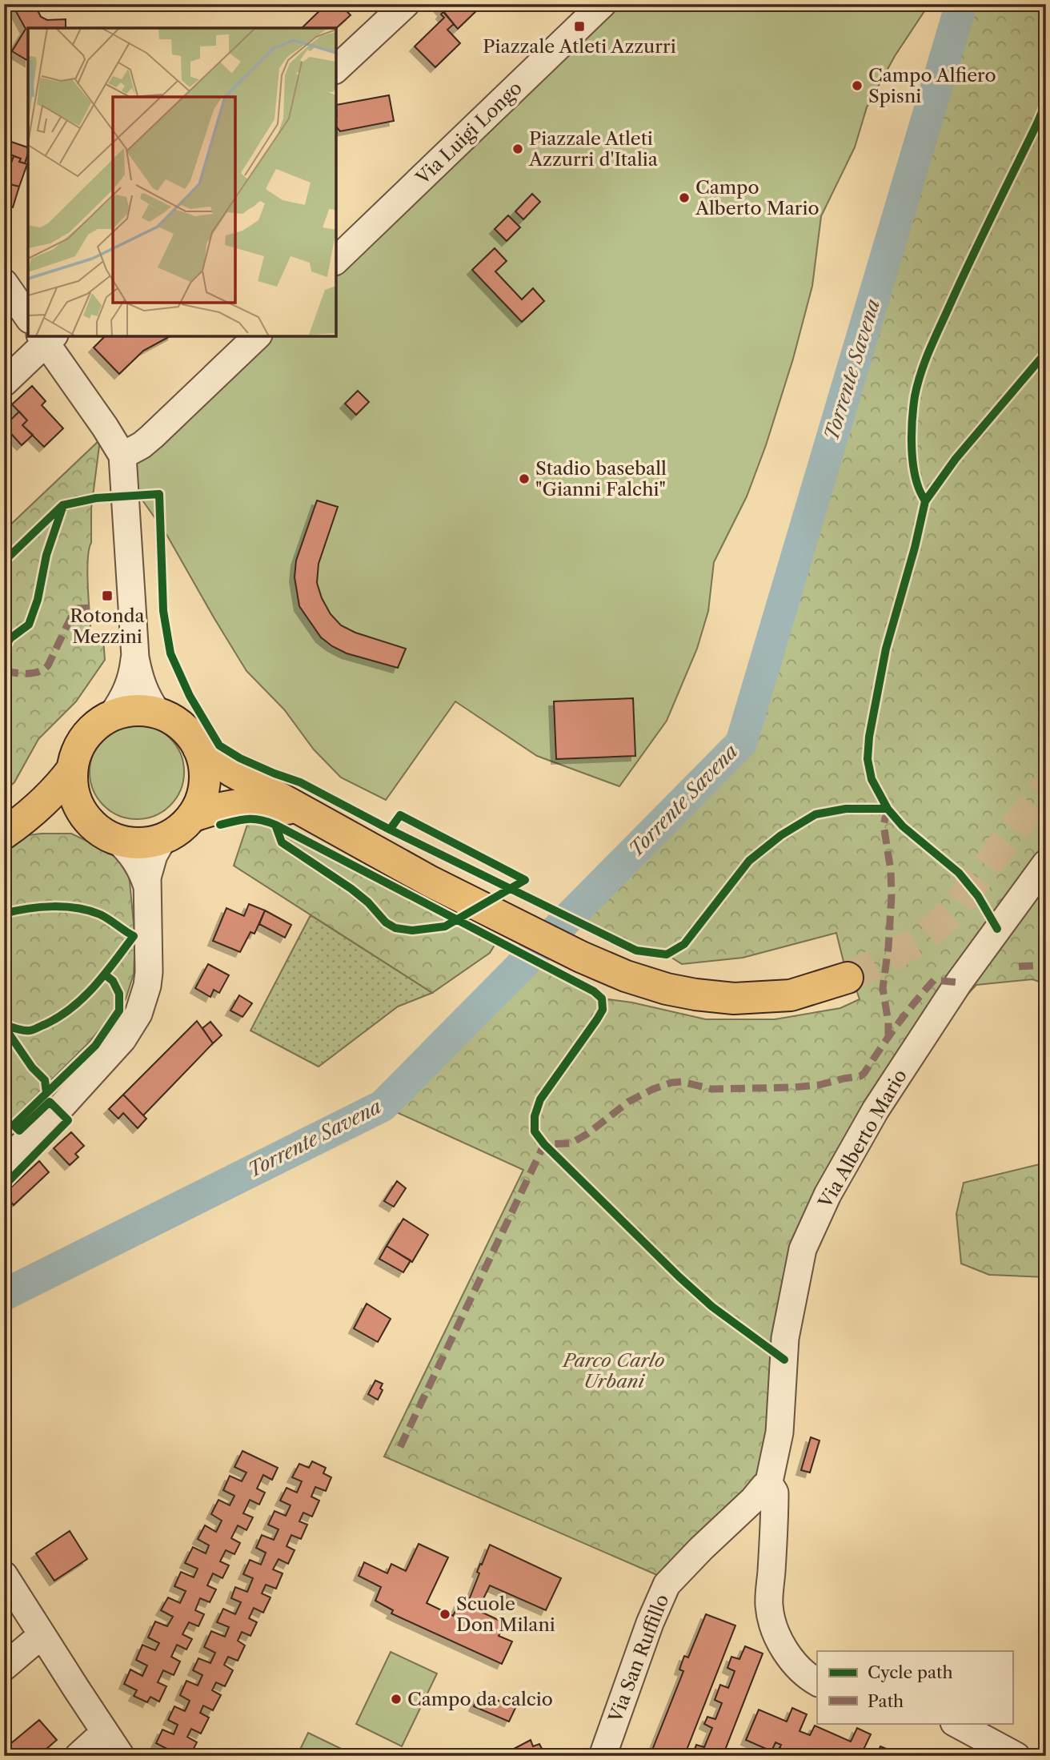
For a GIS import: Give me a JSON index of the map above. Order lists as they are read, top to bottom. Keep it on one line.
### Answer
{"streets":{"street":["Via Luigi Longo","Via Alberto Mario","Via San Ruffillo"]},"crossings":[["Via Alberto Mario","Via San Ruffillo"]],"water":["Torrente Savena"],"parks":["Parco Carlo Urbani"],"places":{"transit":["Piazzale Atleti Azzurri","Rotonda Mezzini"],"other":["Campo Alfiero Spisni","Piazzale Atleti Azzurri d'Italia","Campo Alberto Mario","Stadio baseball \"Gianni Falchi\"","Scuole Don Milani","Campo da calcio"]},"legend":["Cycle path","Path"]}
